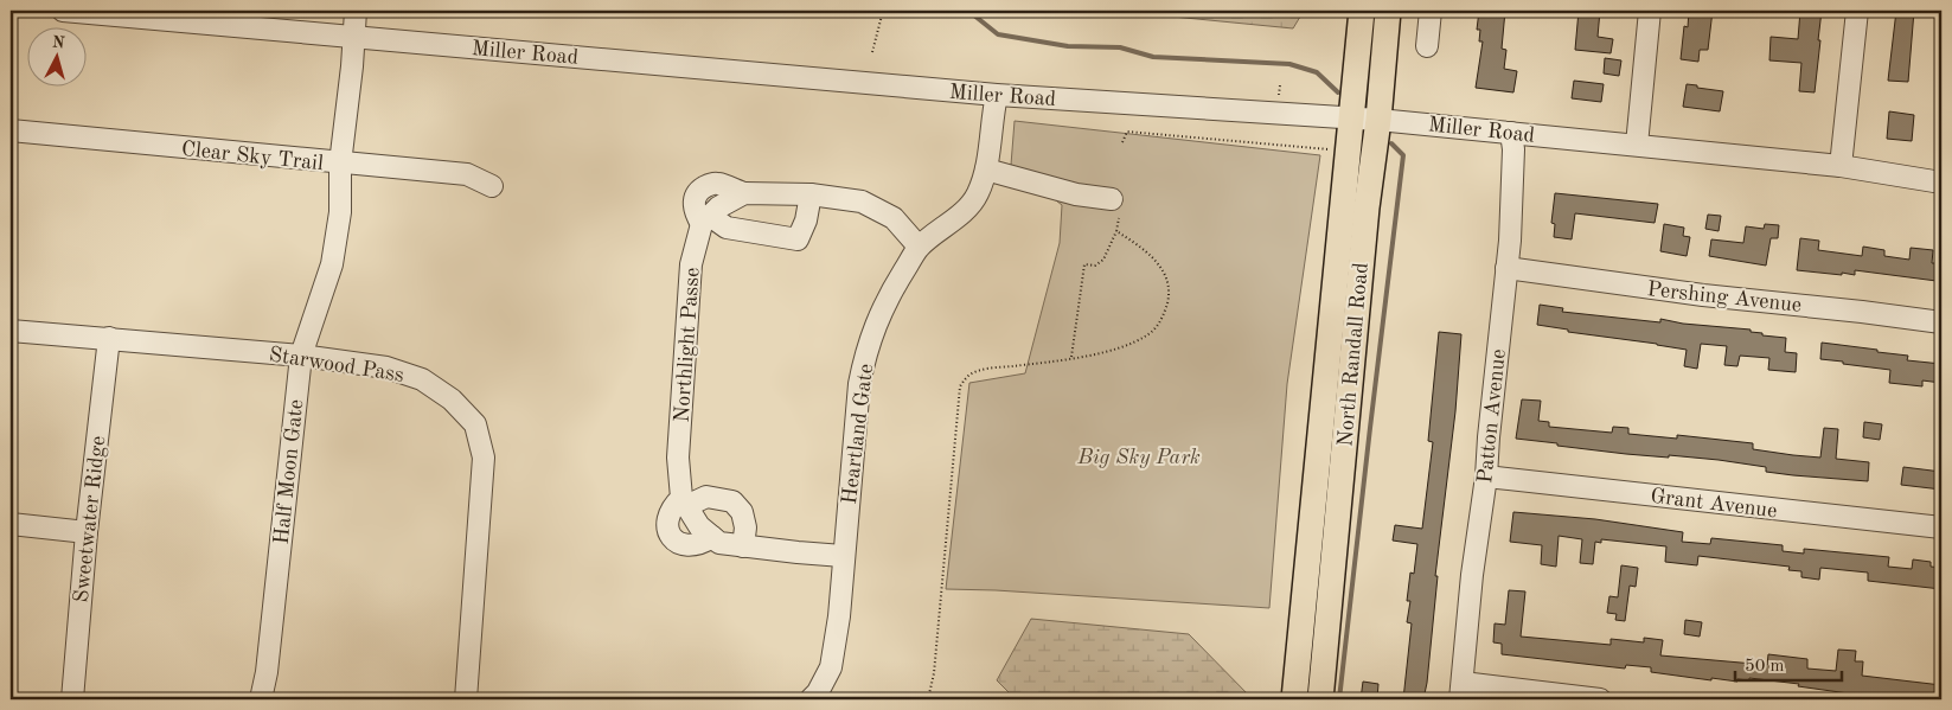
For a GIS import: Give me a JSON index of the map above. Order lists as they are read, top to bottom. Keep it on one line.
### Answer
{"streets":{"main road":["North Randall Road"],"street":["Miller Road","Clear Sky Trail","Pershing Avenue","Northlight Passe","Starwood Pass","Patton Avenue","Heartland Gate","Half Moon Gate","Grant Avenue","Sweetwater Ridge"]},"crossings":[["Miller Road","North Randall Road"],["Miller Road","Patton Avenue"],["Miller Road","Heartland Gate"],["Miller Road","Half Moon Gate"],["Clear Sky Trail","Half Moon Gate"],["Pershing Avenue","Patton Avenue"],["Starwood Pass","Half Moon Gate"],["Starwood Pass","Sweetwater Ridge"],["Patton Avenue","Grant Avenue"]],"parks":["Big Sky Park"],"scale_bar":"50 m","north":"top"}
